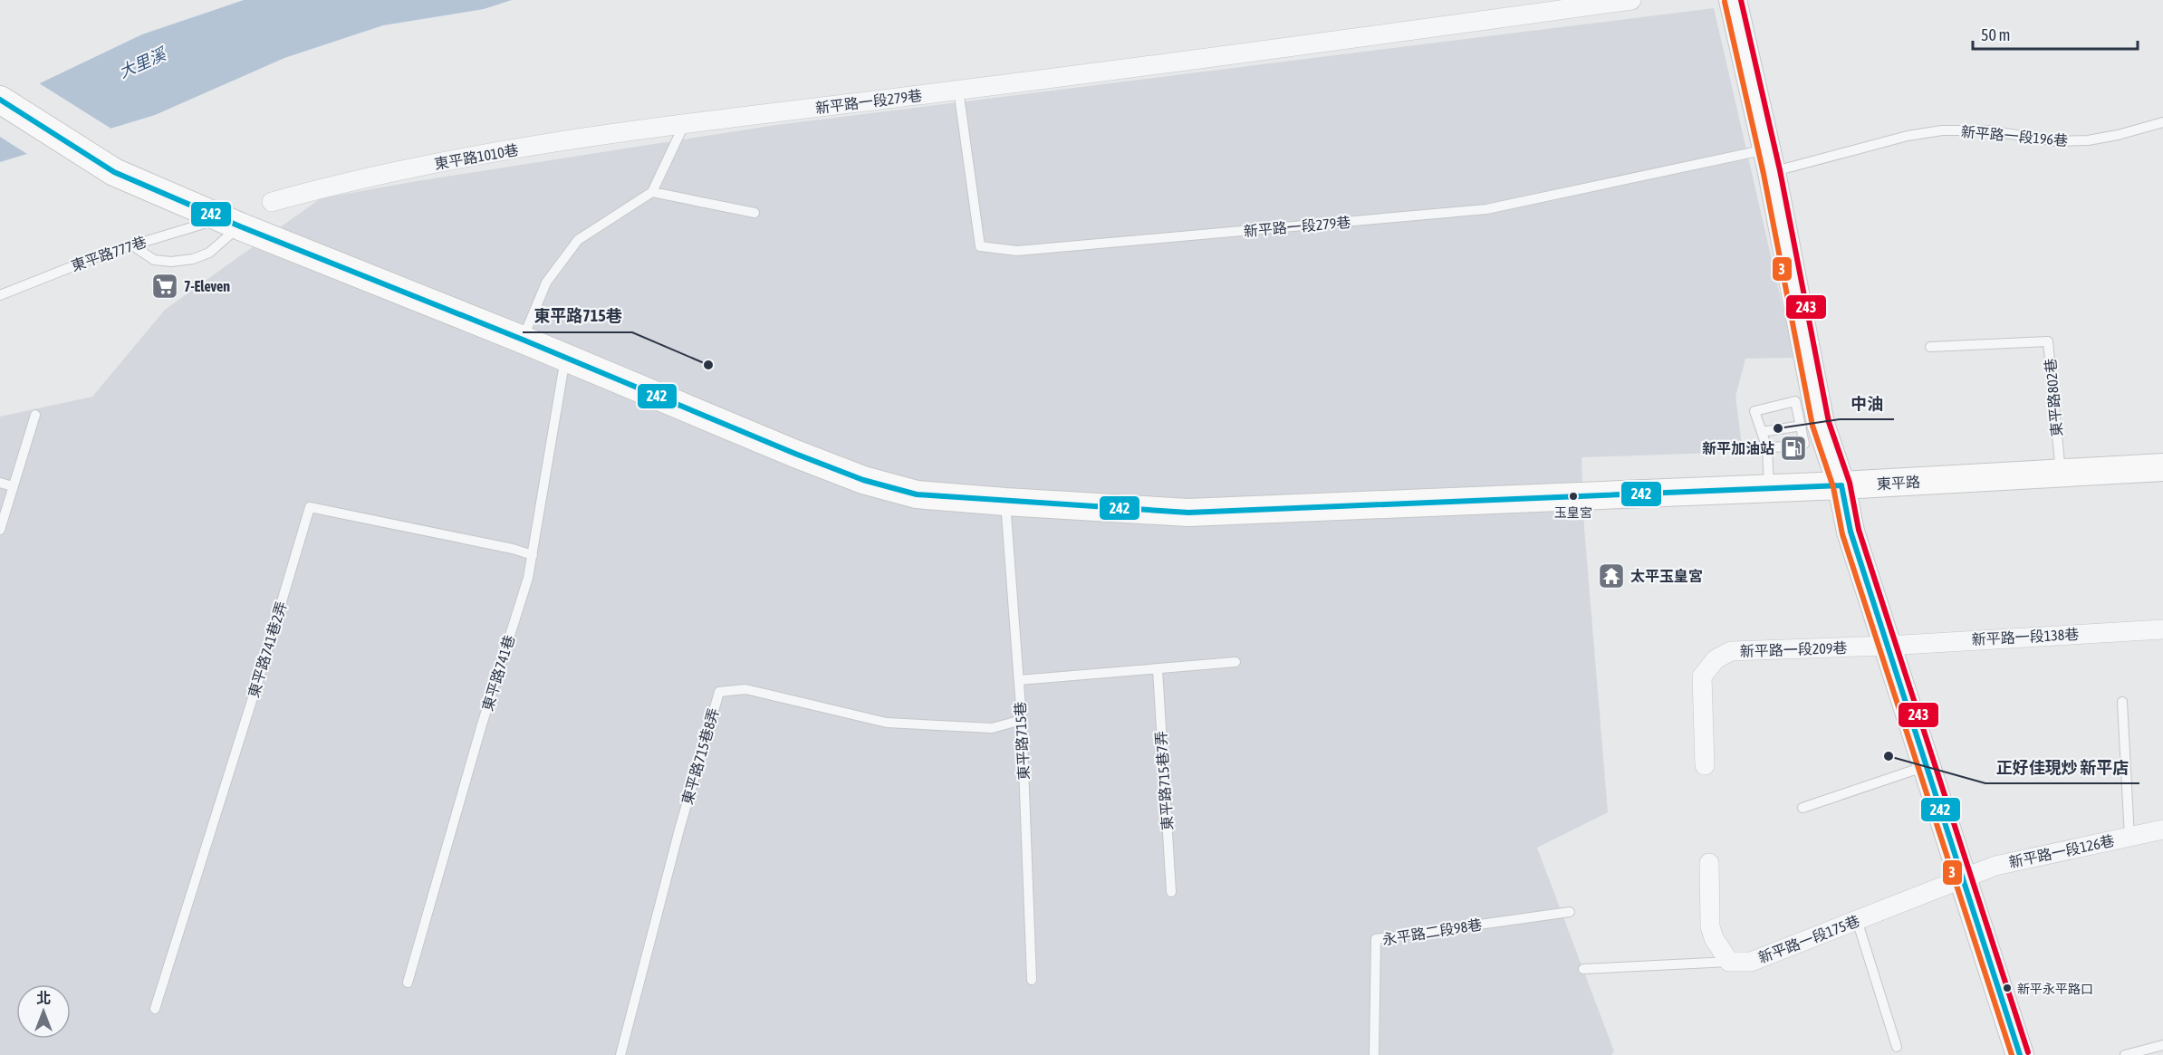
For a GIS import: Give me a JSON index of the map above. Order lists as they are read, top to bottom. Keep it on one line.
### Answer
{"streets":{"street":["新平路一段279巷","東平路1010巷","東平路","新平路一段138巷","新平路一段209巷","新平路一段126巷","新平路一段175巷"],"lane":["新平路一段196巷","東平路777巷","東平路802巷","東平路741巷2弄","東平路741巷","東平路715巷","東平路715巷8弄","東平路715巷7弄","永平路二段98巷"]},"crossings":[["新平路一段279巷","新平路一段196巷"],["新平路一段279巷","東平路1010巷"],["東平路777巷","東平路"],["東平路802巷","東平路"],["東平路","東平路741巷"],["東平路","東平路715巷"],["新平路一段138巷","新平路一段209巷"],["東平路741巷2弄","東平路741巷"],["東平路715巷","東平路715巷8弄"],["新平路一段126巷","新平路一段175巷"]],"water":["大里溪"],"places":{"supermarket":["7-Eleven"],"other":["東平路715巷","中油","玉皇宮","正好佳現炒 新平店","新平永平路口"],"fuel station":["新平加油站"],"temple":["太平玉皇宮"]},"lines":["transit line 243","transit line 3","transit line 242"],"scale_bar":"50 m","north":"top"}
